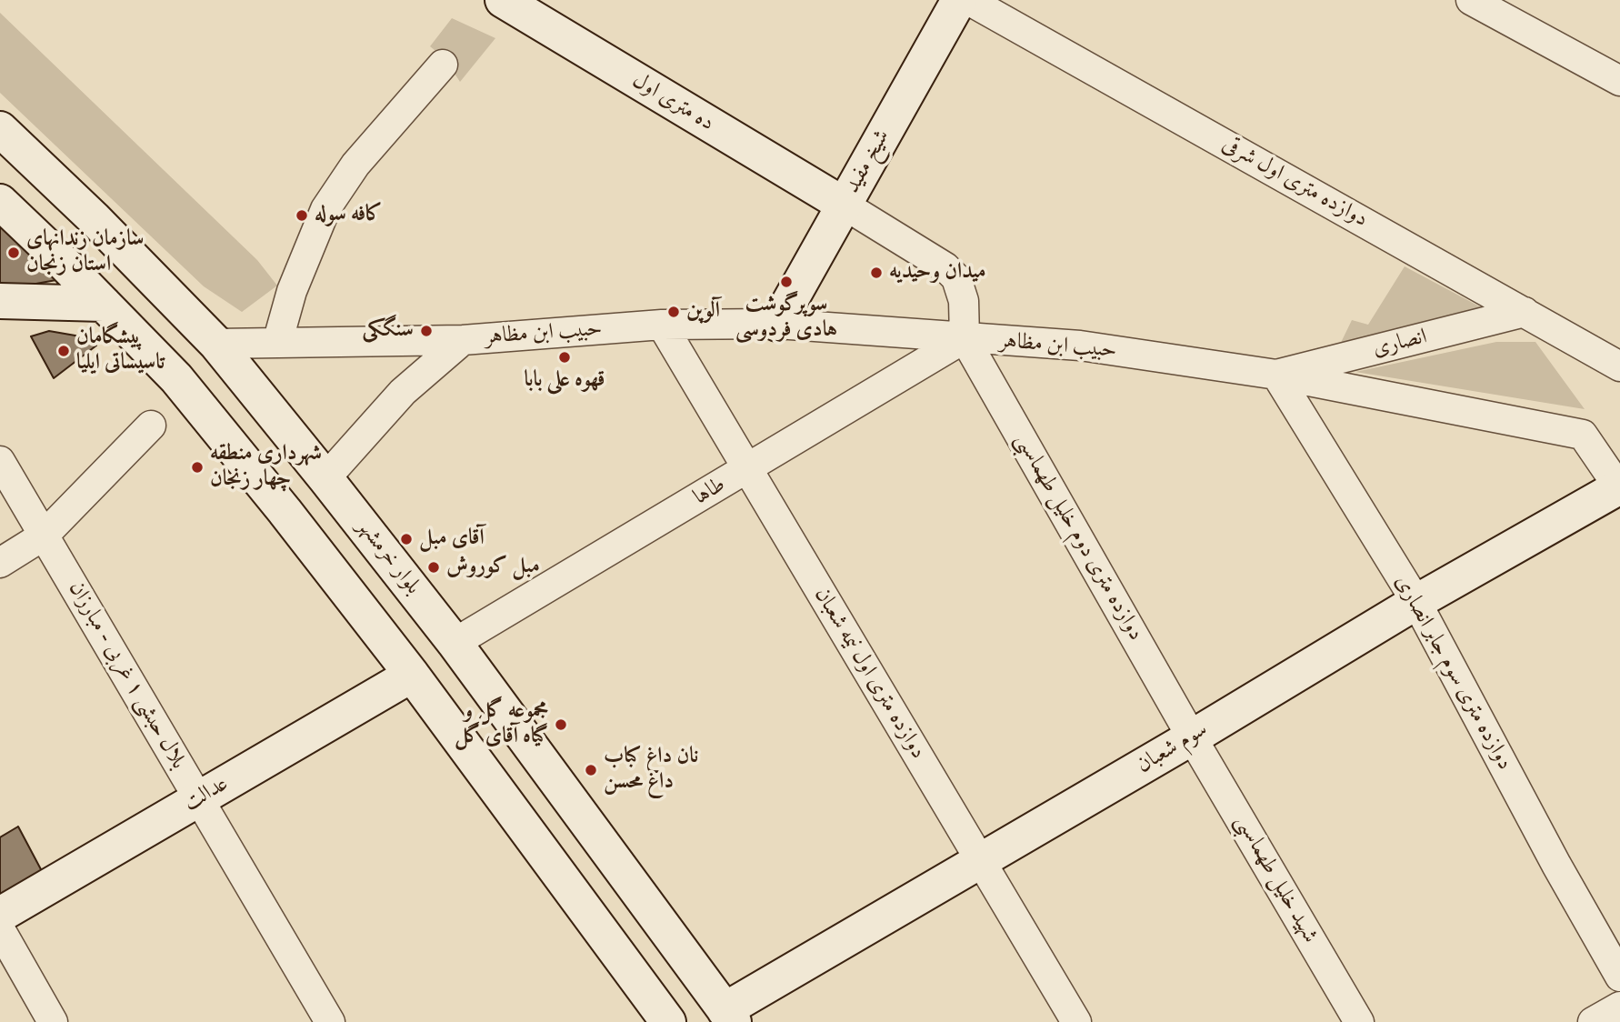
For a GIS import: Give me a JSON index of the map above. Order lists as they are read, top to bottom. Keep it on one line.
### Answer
{"streets":{"main road":["ده متری اول","شیخ مفید","بلوار خرمشهر","سوم شعبان","عدالت"],"street":["دوازده متری اول شرقی","حبیب ابن مظاهر","انصاری","طاها","دوازده متری دوم خلیل طهماسبی","دوازده متری سوم جابر انصاری","دوازده متری اول نیمه شعبان","بلال حبشی ۱ غربی - مبارزان","شهید خلیل طهماسبی"]},"crossings":[["ده متری اول","شیخ مفید"],["شیخ مفید","حبیب ابن مظاهر"],["دوازده متری اول شرقی","انصاری"],["حبیب ابن مظاهر","انصاری"],["حبیب ابن مظاهر","طاها"],["حبیب ابن مظاهر","دوازده متری دوم خلیل طهماسبی"],["حبیب ابن مظاهر","بلوار خرمشهر"],["حبیب ابن مظاهر","دوازده متری سوم جابر انصاری"],["حبیب ابن مظاهر","دوازده متری اول نیمه شعبان"],["حبیب ابن مظاهر","سوم شعبان"],["انصاری","دوازده متری سوم جابر انصاری"],["طاها","دوازده متری دوم خلیل طهماسبی"],["طاها","بلوار خرمشهر"],["طاها","دوازده متری اول نیمه شعبان"],["دوازده متری دوم خلیل طهماسبی","سوم شعبان"],["دوازده متری دوم خلیل طهماسبی","شهید خلیل طهماسبی"],["بلوار خرمشهر","سوم شعبان"],["دوازده متری سوم جابر انصاری","سوم شعبان"],["دوازده متری اول نیمه شعبان","سوم شعبان"],["بلال حبشی ۱ غربی - مبارزان","عدالت"],["سوم شعبان","شهید خلیل طهماسبی"]],"places":["کافه سوله","سازمان زندانهای استان زنجان","میدان وحیدیه","سوپرگوشت هادی فردوسی","آلوپن","سنگکی","پیشگامان تاسیساتی ایلیا","قهوه علی بابا","شهرداری منطقه چهار زنجان","آقای مبل","مبل کوروش","مجموعه گل و گیاه آقای گل","نان داغ کباب داغ محسن"]}
